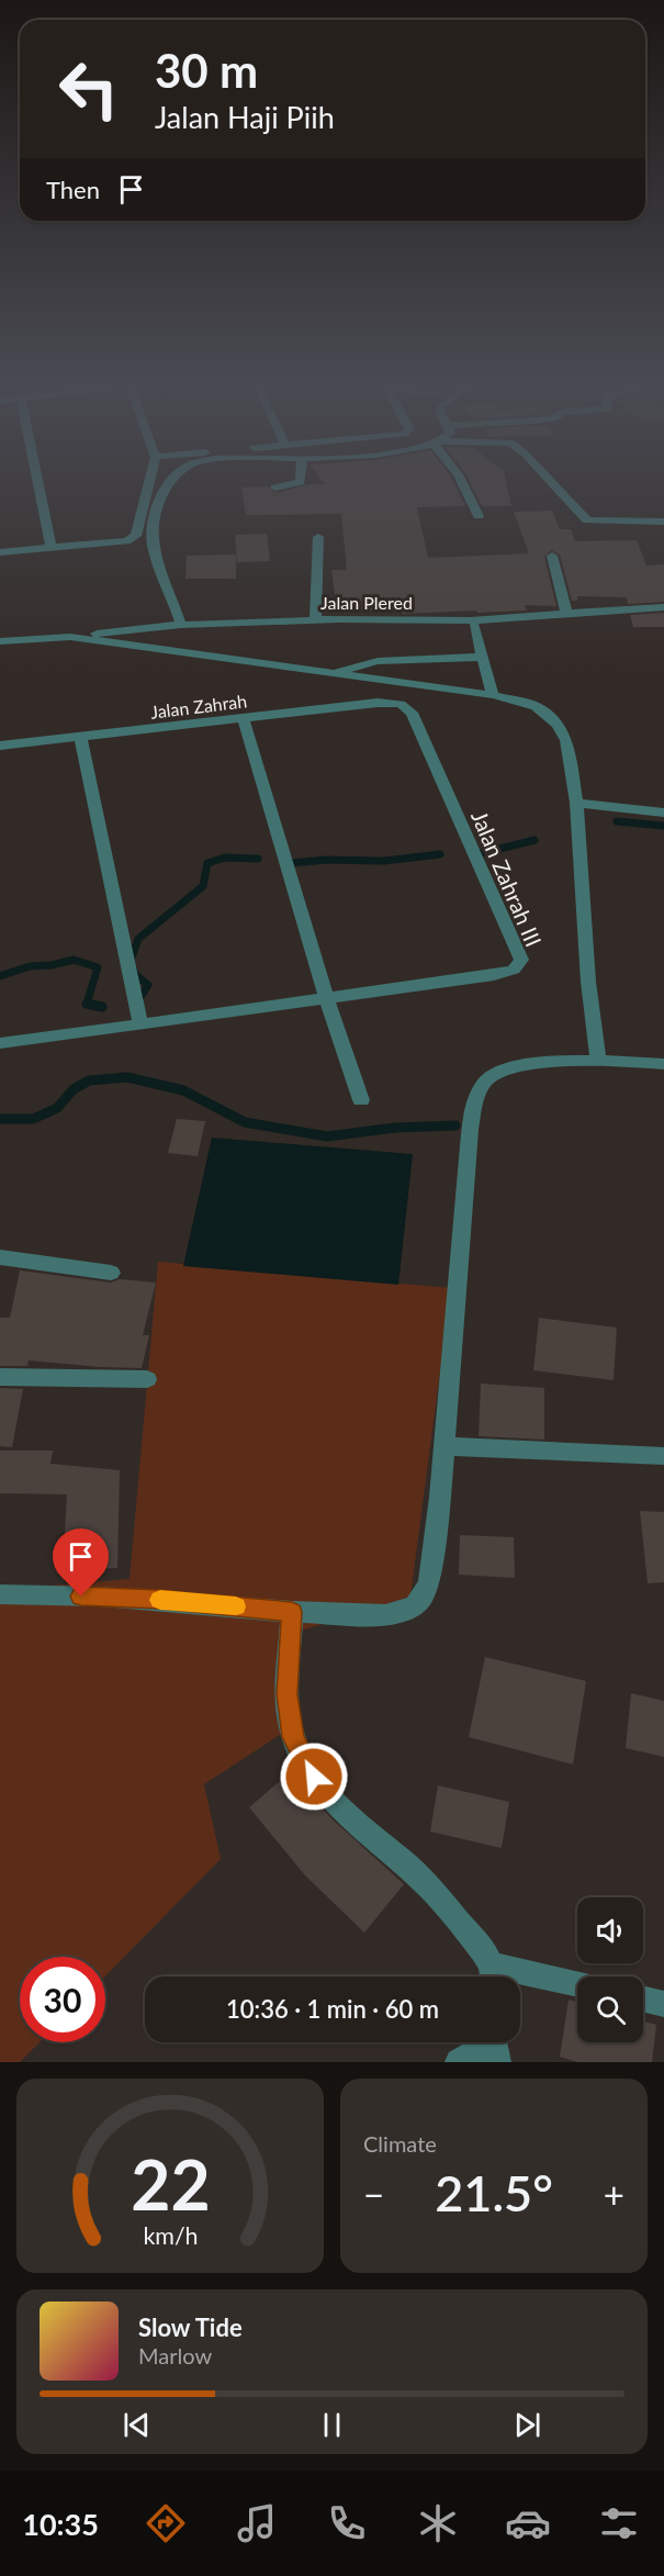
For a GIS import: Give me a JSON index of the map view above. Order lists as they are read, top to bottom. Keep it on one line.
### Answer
{"streets":{"street":["Jalan Plered","Jalan Zahrah","Jalan Zahrah III"]},"crossings":[["Jalan Zahrah","Jalan Zahrah III"]],"page":{"turn":["30 m","Jalan Haji Piih"],"then":"Then","limit":"30","trip":"10:36 · 1 min · 60 m","tile":"Climate","heat":["−","21.5°","+"],"song":["Slow Tide","Marlow"],"tabs":"10:35","gauge":["22","km/h"]}}
